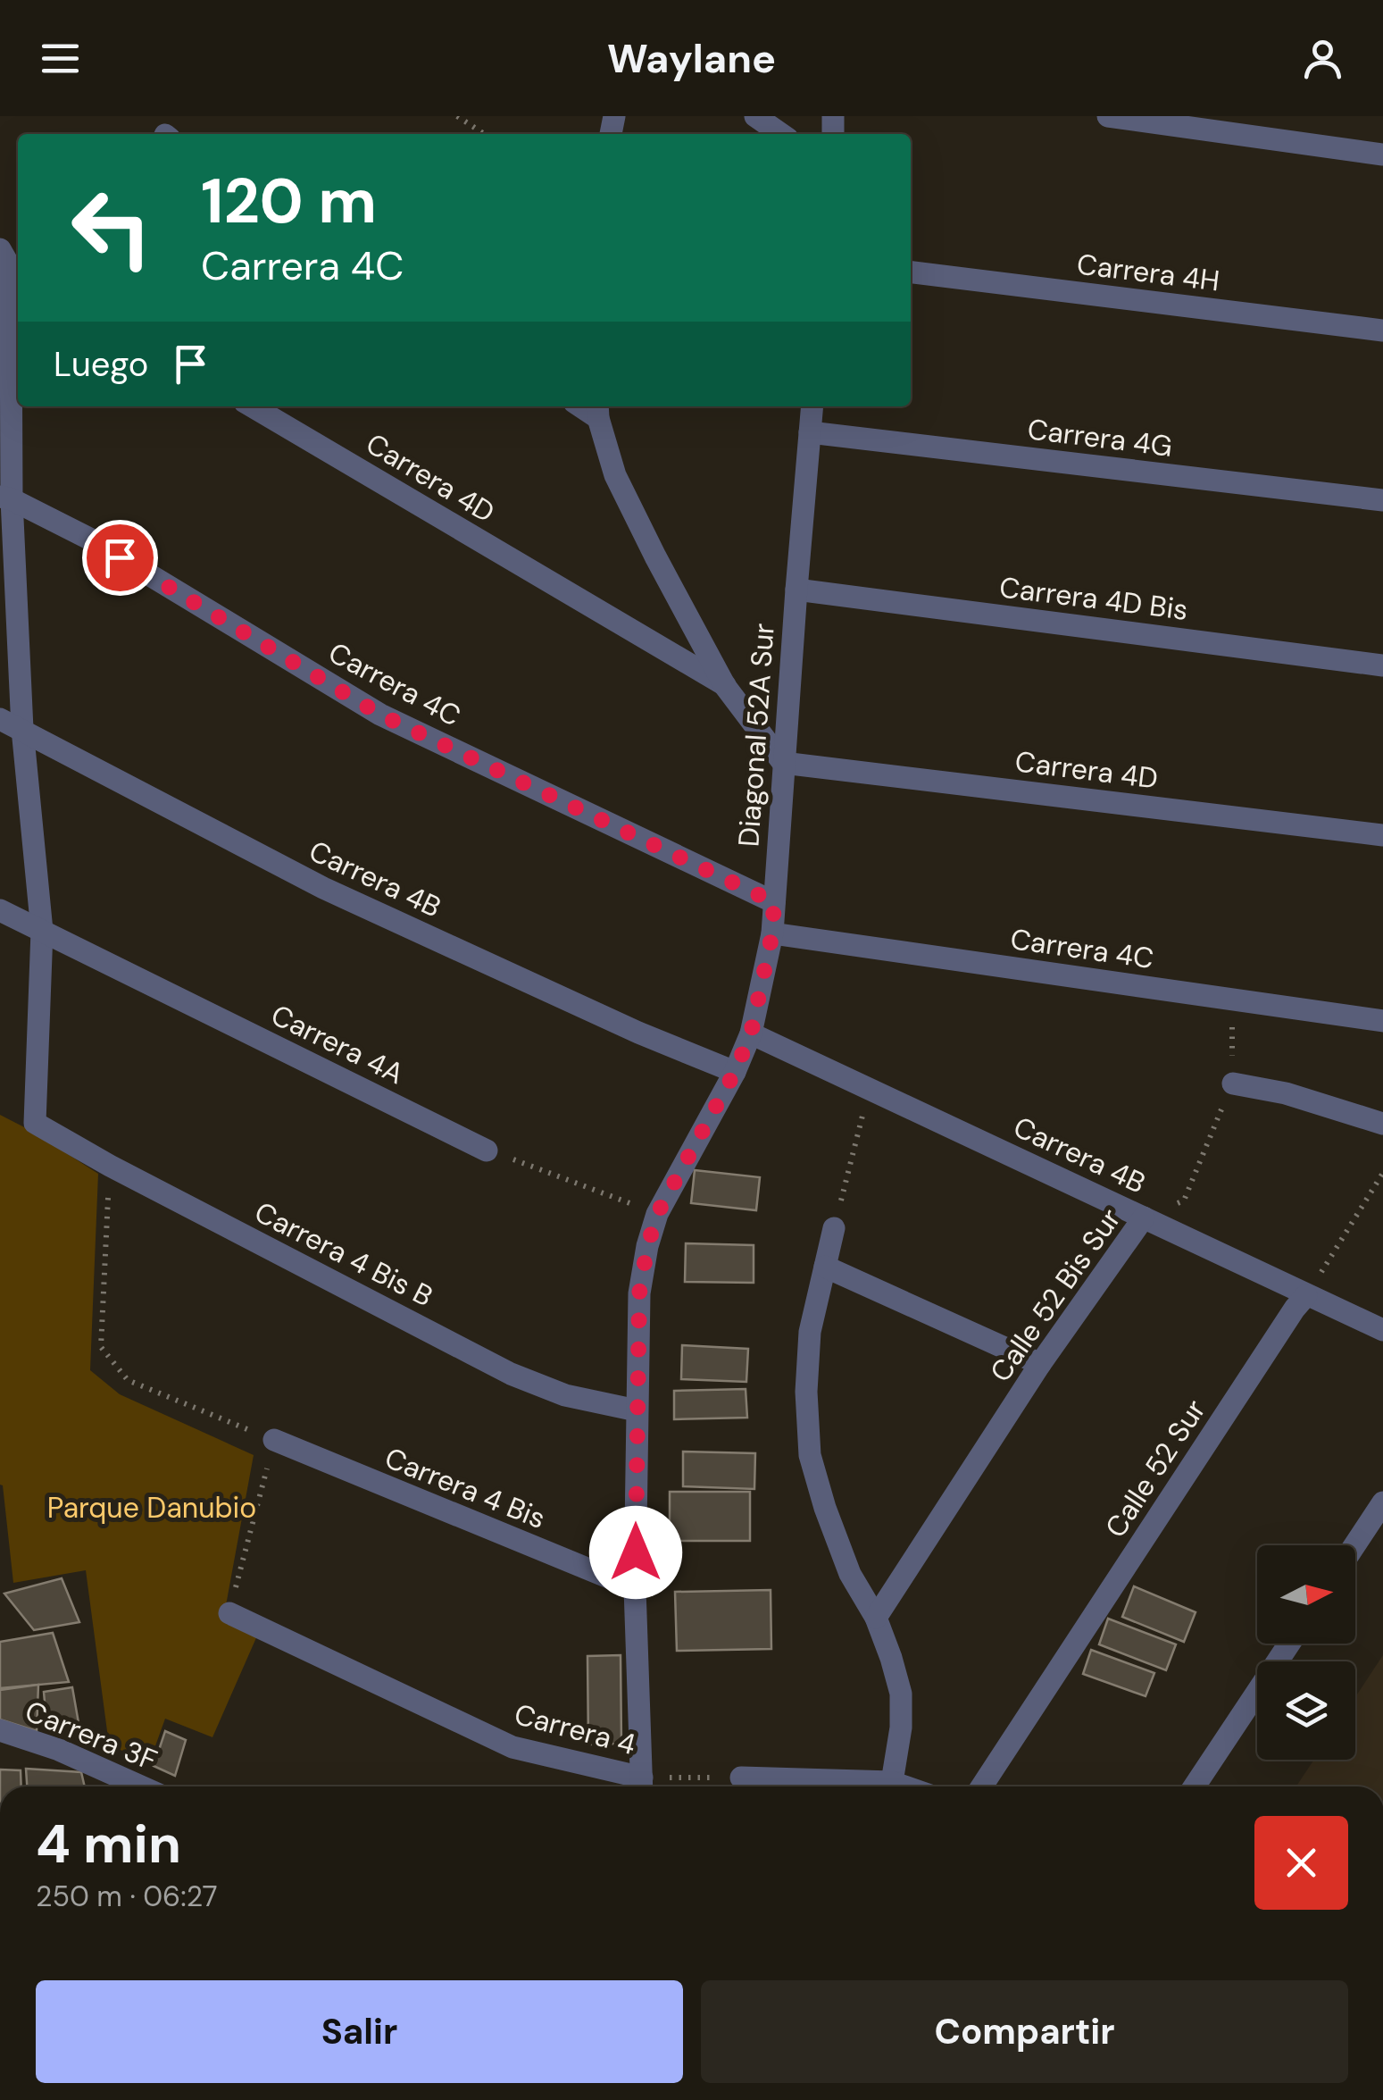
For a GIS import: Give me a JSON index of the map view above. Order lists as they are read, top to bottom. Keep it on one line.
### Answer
{"streets":{"street":["Carrera 4H","Carrera 4G","Carrera 4D","Carrera 4D Bis","Carrera 4C","Diagonal 52A Sur","Carrera 4B","Carrera 4A","Carrera 4 Bis B","Calle 52 Bis Sur","Calle 52 Sur","Carrera 4 Bis","Carrera 4","Carrera 3F"]},"crossings":[["Carrera 4G","Diagonal 52A Sur"],["Carrera 4D","Diagonal 52A Sur"],["Carrera 4D Bis","Diagonal 52A Sur"],["Carrera 4C","Diagonal 52A Sur"],["Carrera 4C","Calle 52 Bis Sur"],["Diagonal 52A Sur","Carrera 4B"],["Diagonal 52A Sur","Carrera 4 Bis B"],["Diagonal 52A Sur","Carrera 4 Bis"],["Diagonal 52A Sur","Carrera 4"],["Carrera 4B","Calle 52 Bis Sur"],["Carrera 4B","Calle 52 Sur"],["Carrera 4A","Carrera 4 Bis B"]],"parks":["Parque Danubio"],"north":"right","page":{"header":"Waylane","turn":["120 m","Carrera 4C"],"then":"Luego","heading":["4 min","250 m · 06:27"],"buttons":["Salir","Compartir"]}}
